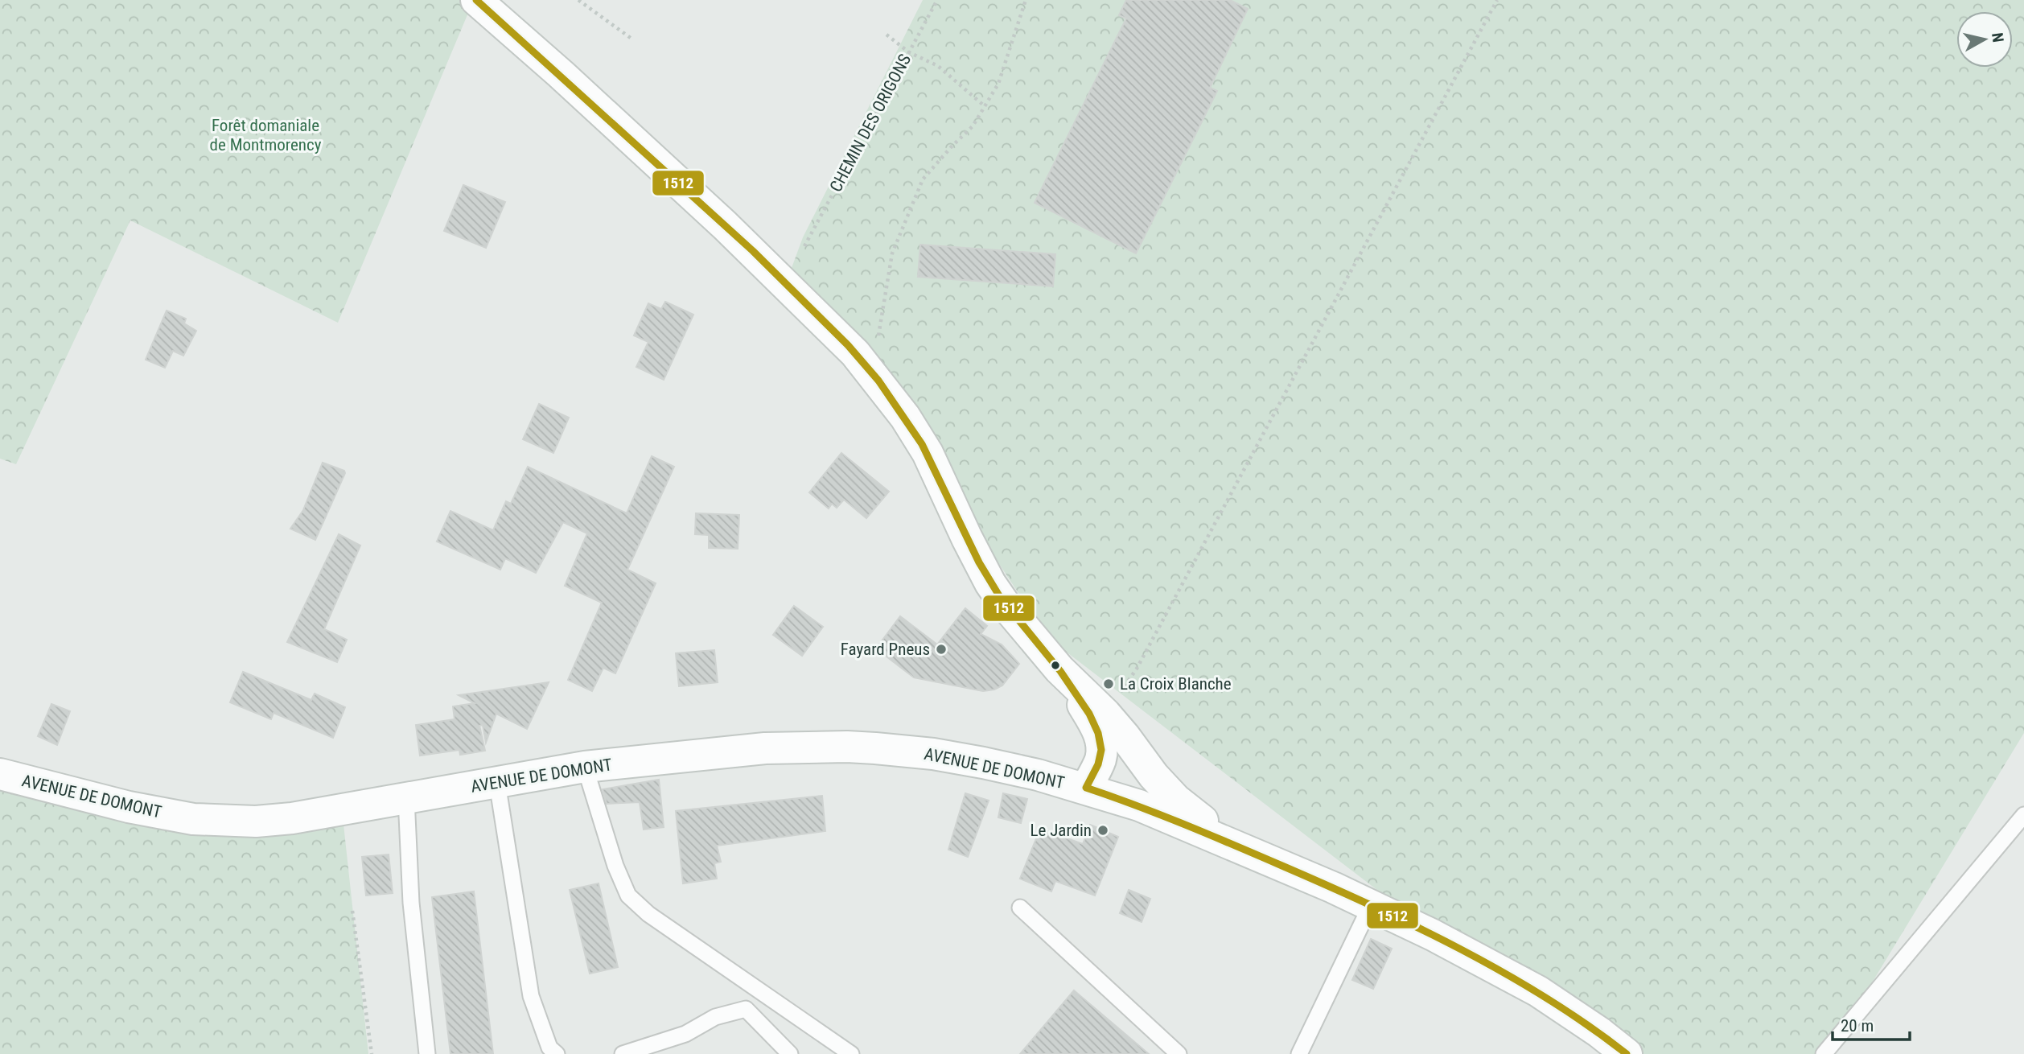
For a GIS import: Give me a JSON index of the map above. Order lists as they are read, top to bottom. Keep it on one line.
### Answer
{"streets":{"main road":["AVENUE DE DOMONT"],"path":["CHEMIN DES ORIGONS"]},"parks":["Forêt domaniale de Montmorency"],"places":["Fayard Pneus","La Croix Blanche","Le Jardin"],"lines":["transit line 1512"],"scale_bar":"20 m","north":"right"}
